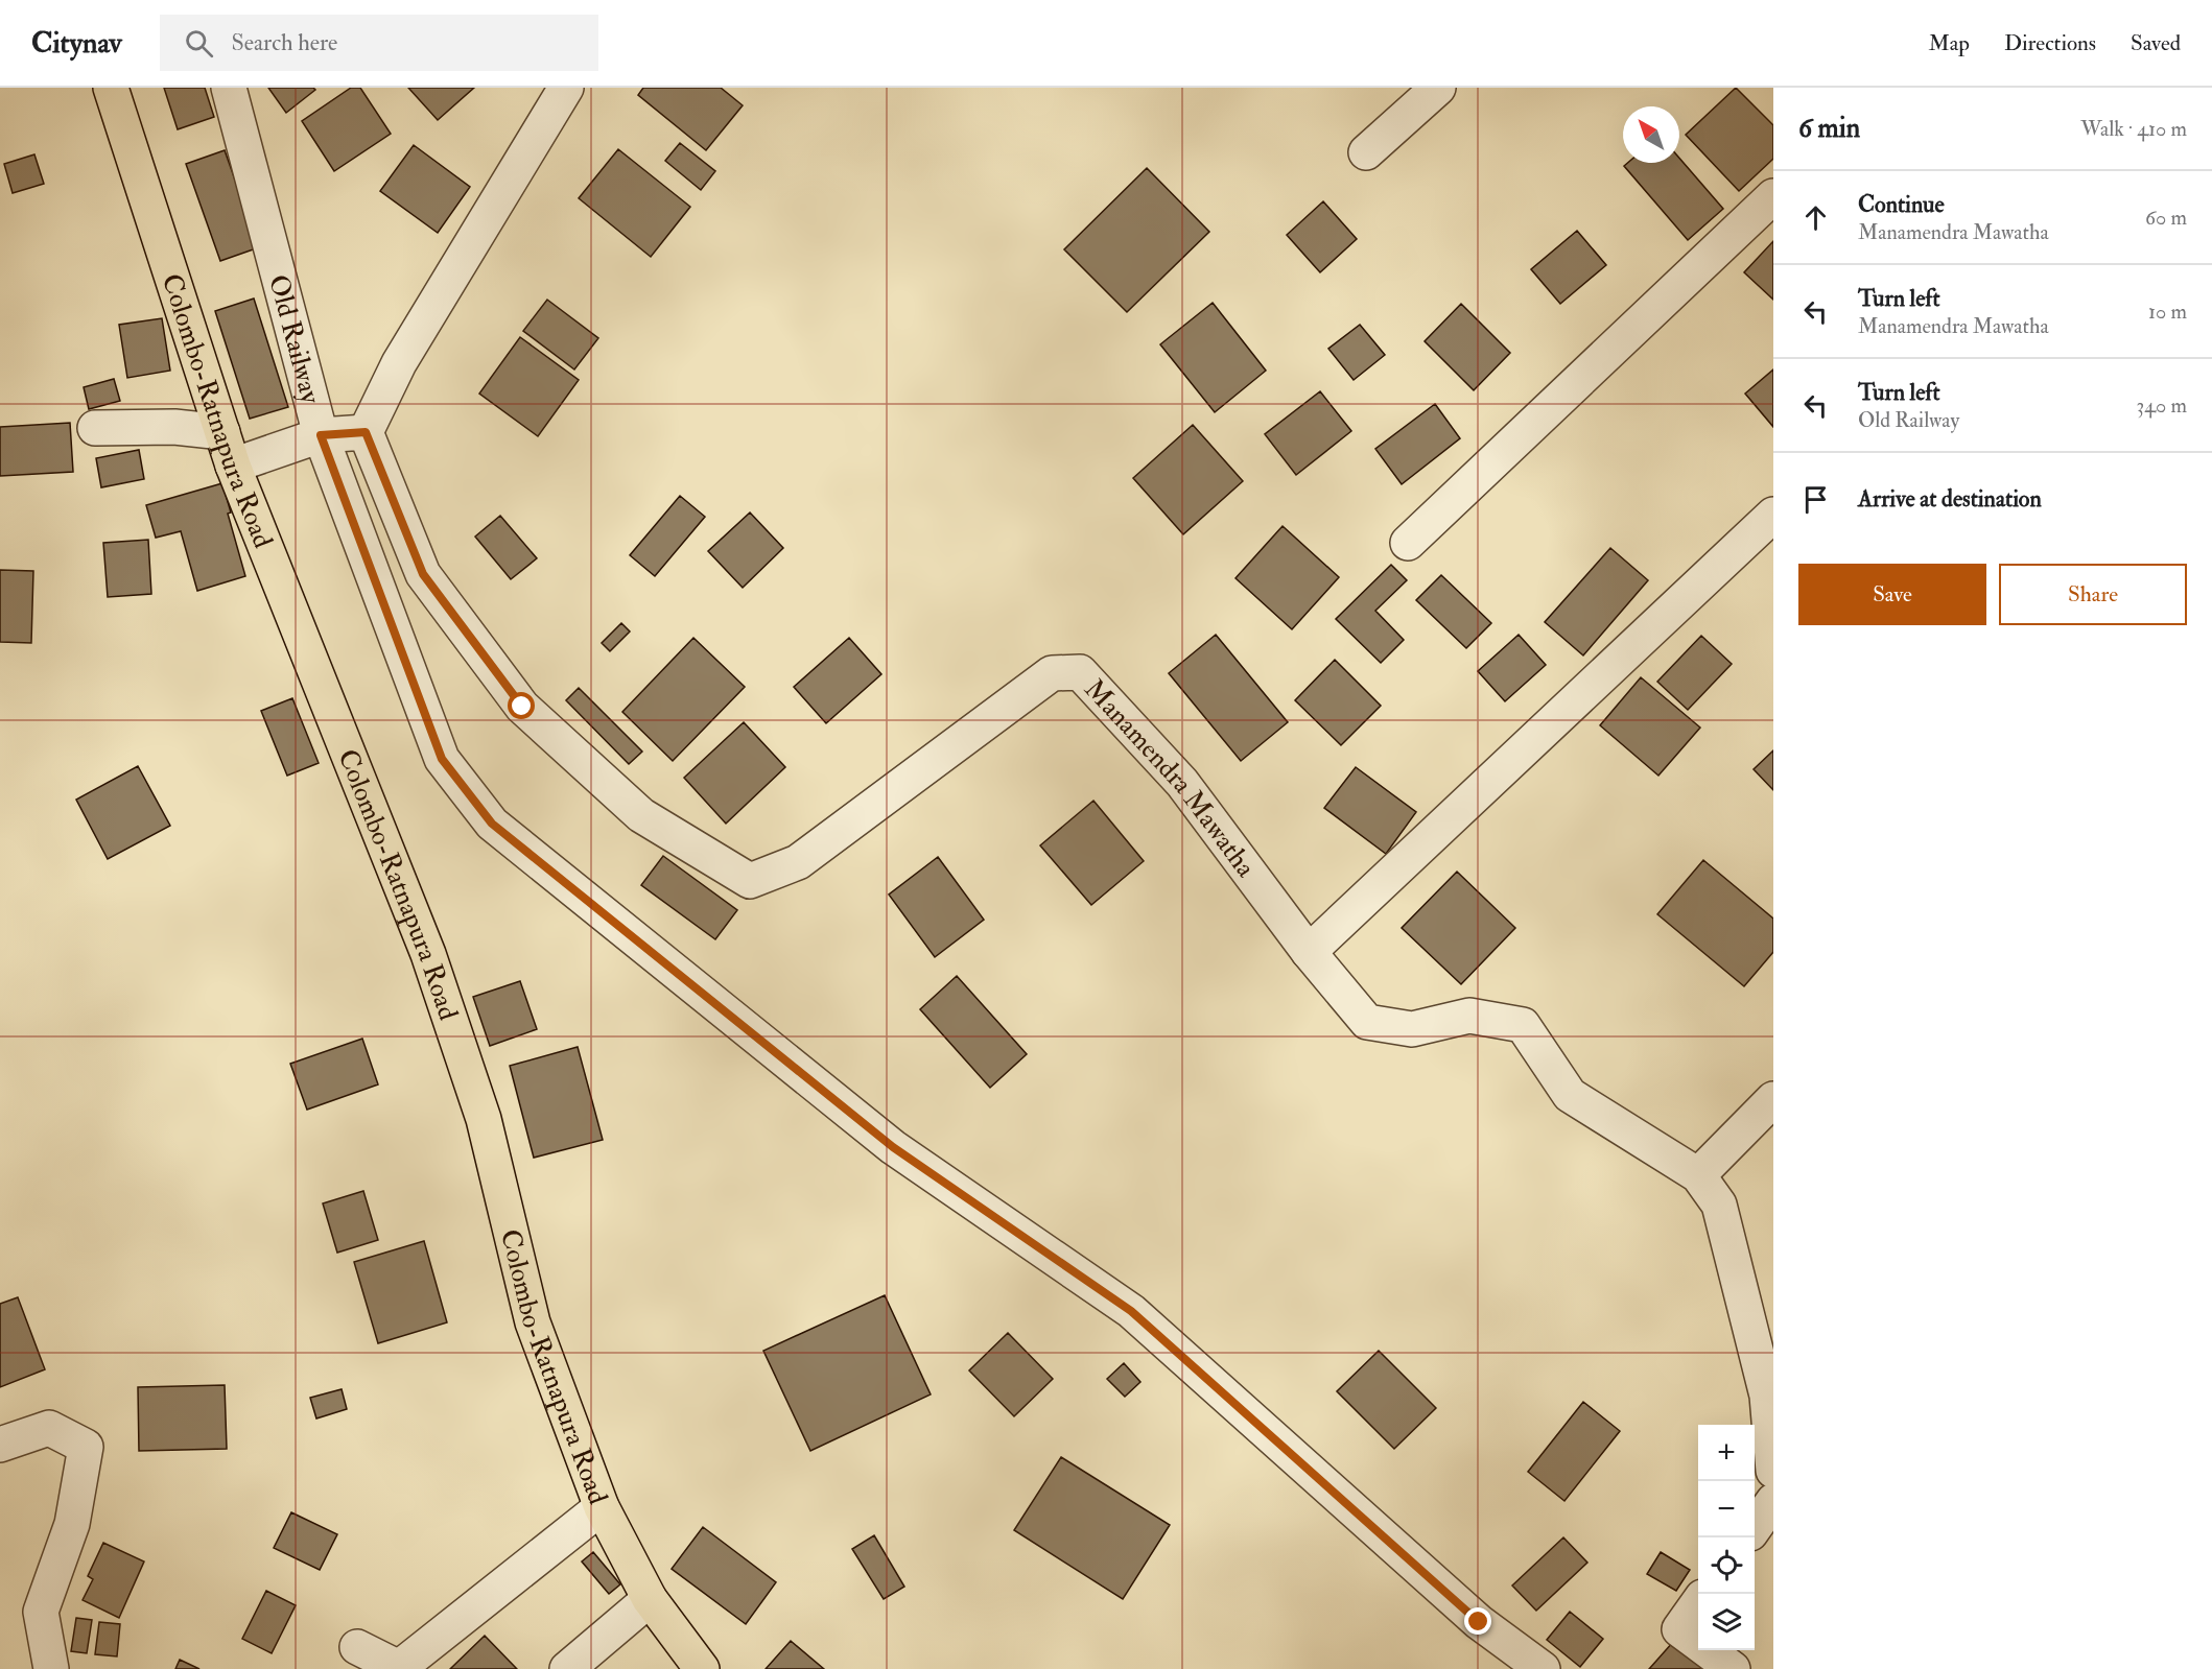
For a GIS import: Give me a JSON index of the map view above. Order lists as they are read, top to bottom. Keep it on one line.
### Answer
{"streets":{"highway":["Colombo-Ratnapura Road"],"street":["Old Railway","Manamendra Mawatha"]},"north":"top left","page":{"header":"Citynav","search":"Search here","nav":["Map","Directions","Saved"],"heading":["6 min","Walk · 410 m"],"list":[["Continue","Manamendra Mawatha","60 m"],["Turn left","Manamendra Mawatha","10 m"],["Turn left","Old Railway","340 m"],"Arrive at destination"],"buttons":["Save","Share"],"map_buttons":["+","−"]}}
